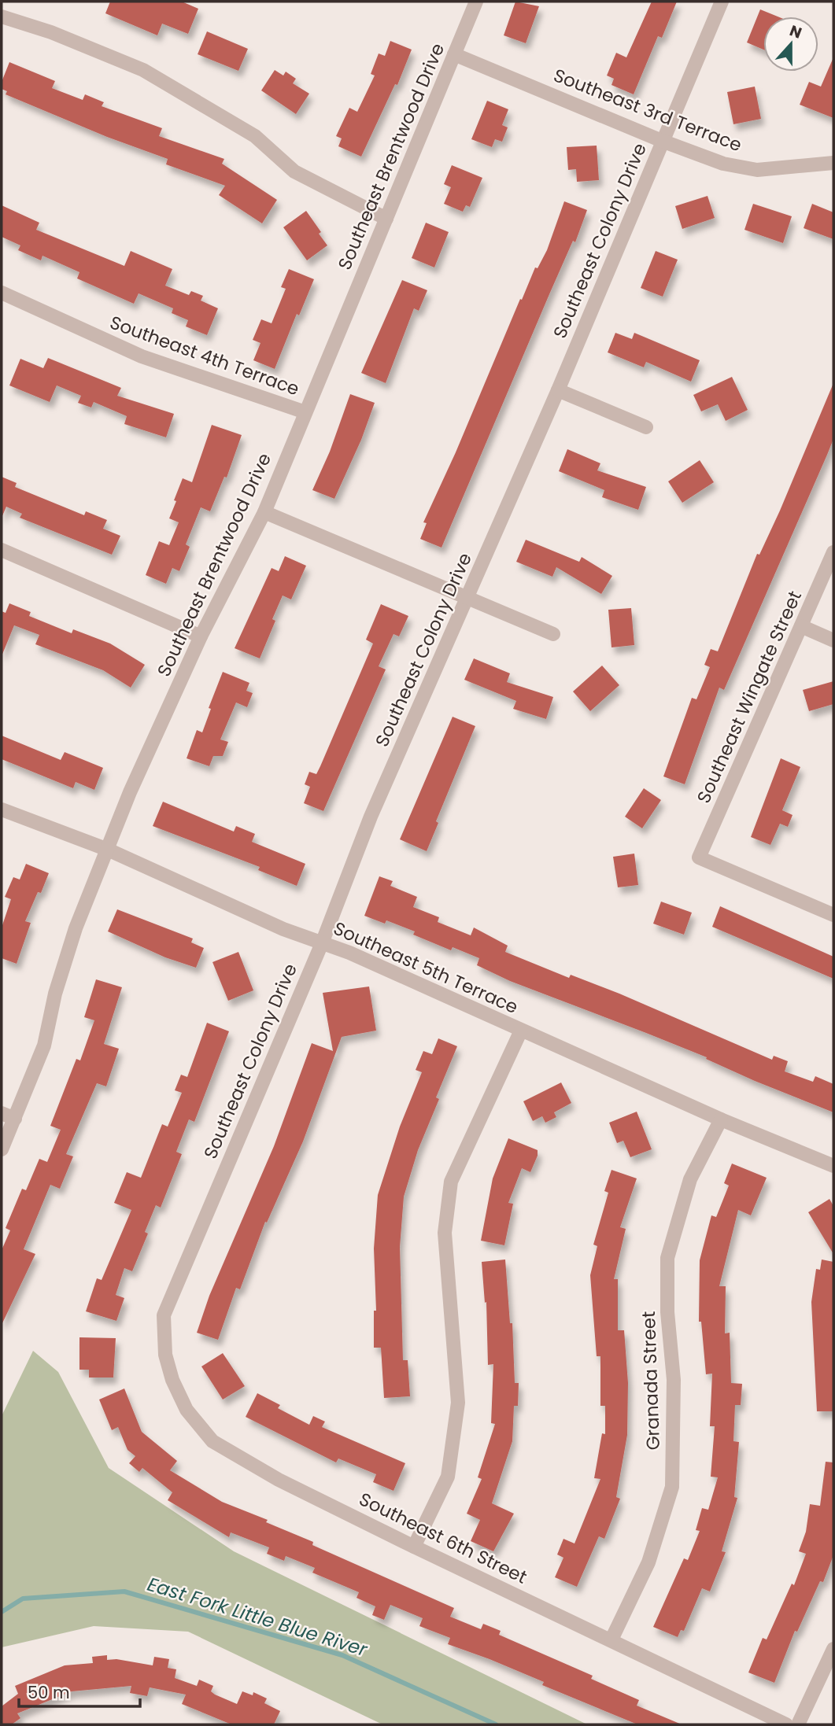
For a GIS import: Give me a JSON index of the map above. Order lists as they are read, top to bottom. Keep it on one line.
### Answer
{"streets":{"street":["Southeast 3rd Terrace","Southeast Brentwood Drive","Southeast Colony Drive","Southeast 4th Terrace","Southeast Wingate Street","Southeast 5th Terrace","Granada Street","Southeast 6th Street"]},"crossings":[["Southeast 3rd Terrace","Southeast Brentwood Drive"],["Southeast 3rd Terrace","Southeast Colony Drive"],["Southeast Brentwood Drive","Southeast 4th Terrace"],["Southeast Brentwood Drive","Southeast 5th Terrace"],["Southeast Colony Drive","Southeast 5th Terrace"],["Southeast Colony Drive","Southeast 6th Street"],["Southeast 5th Terrace","Granada Street"],["Granada Street","Southeast 6th Street"]],"water":["East Fork Little Blue River"],"scale_bar":"50 m","north":"top"}
